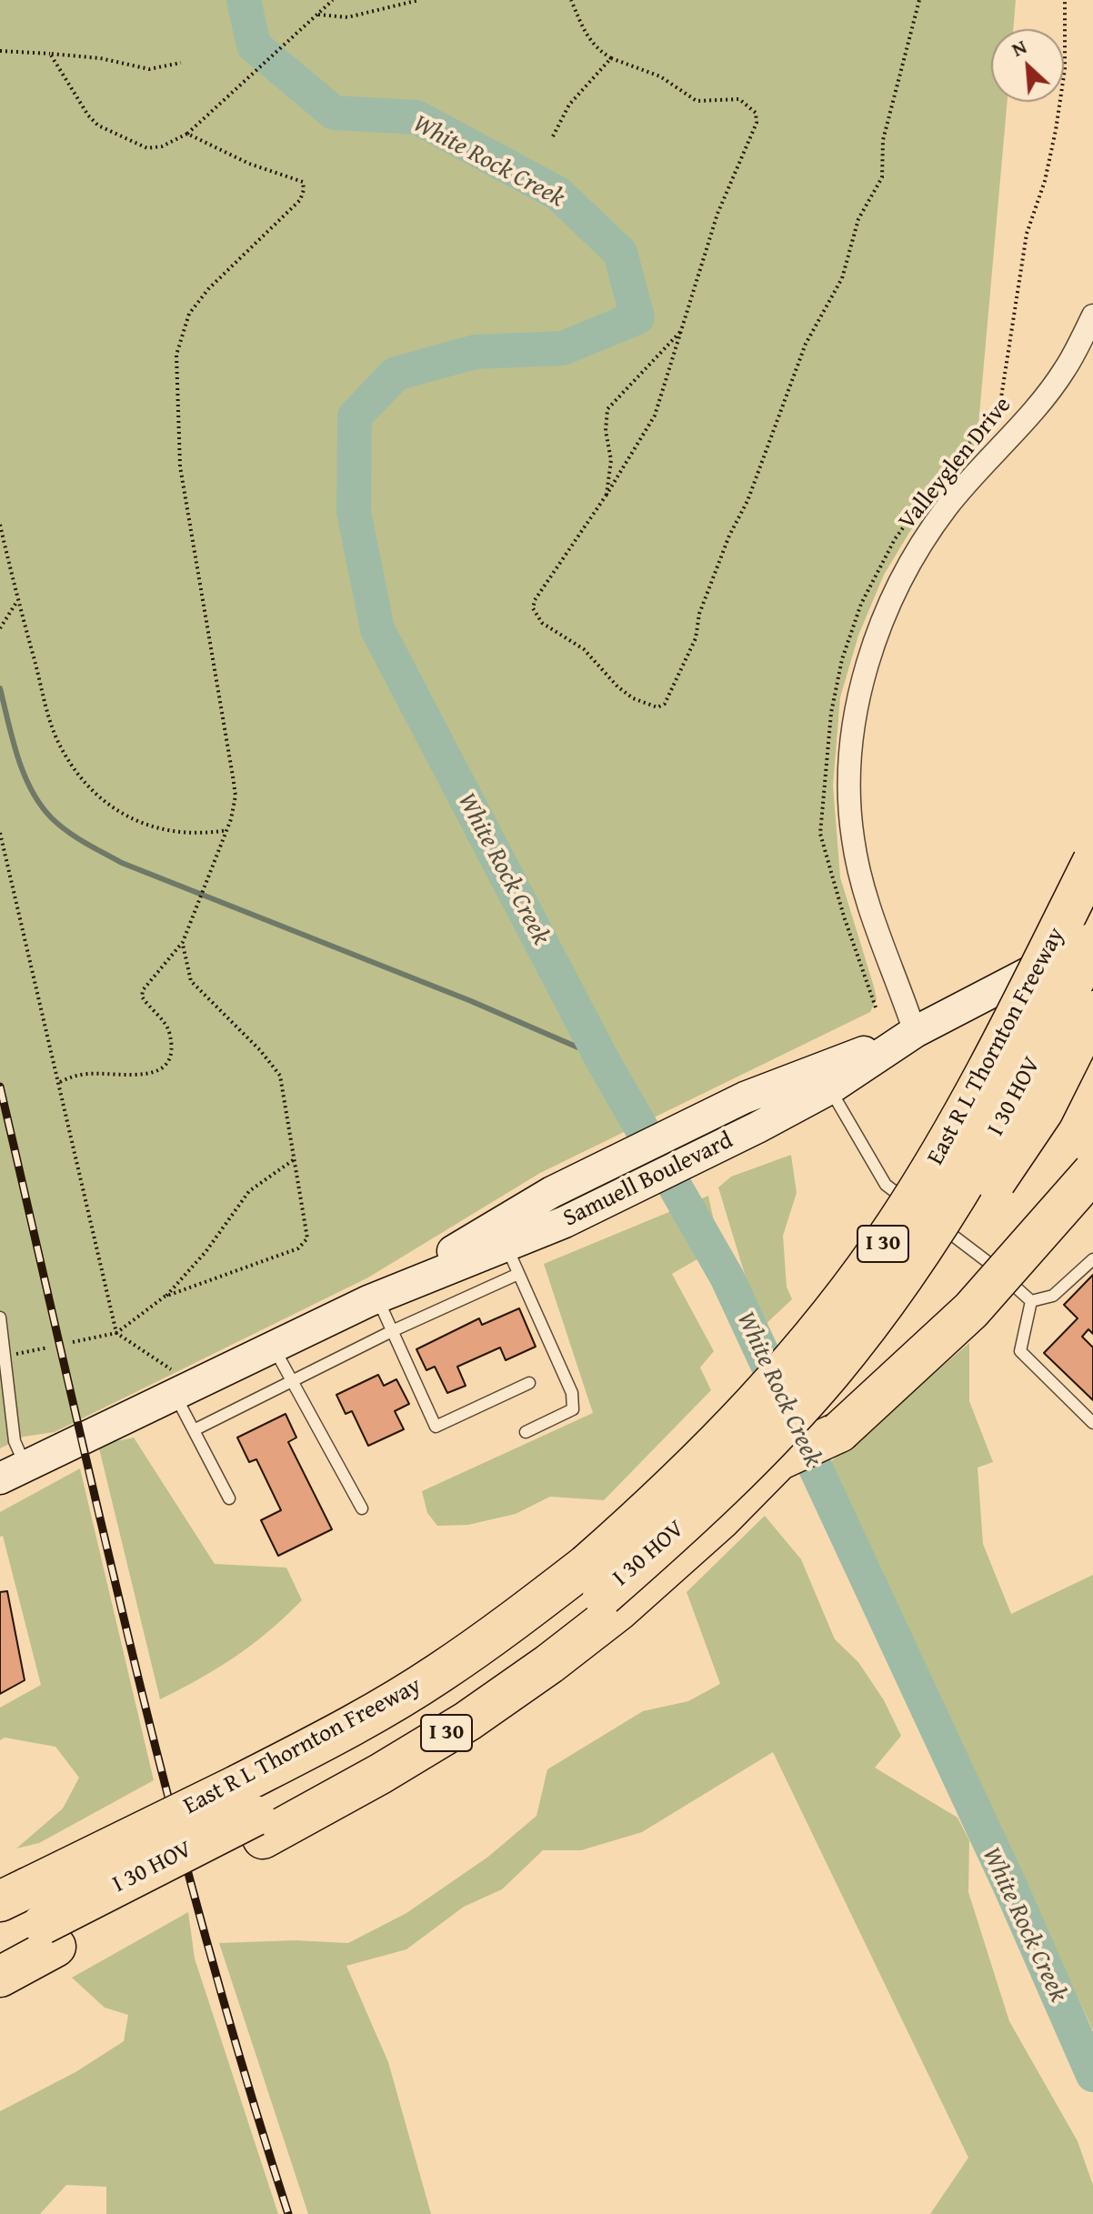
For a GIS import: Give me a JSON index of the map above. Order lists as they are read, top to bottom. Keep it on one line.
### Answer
{"streets":{"highway":["East R L Thornton Freeway","I 30 HOV","I 30"],"main road":["Samuell Boulevard"],"street":["Valleyglen Drive"]},"crossings":[["Valleyglen Drive","Samuell Boulevard"],["East R L Thornton Freeway","I 30 HOV"],["I 30 HOV","Samuell Boulevard"]],"water":["White Rock Creek"],"north":"top left"}
